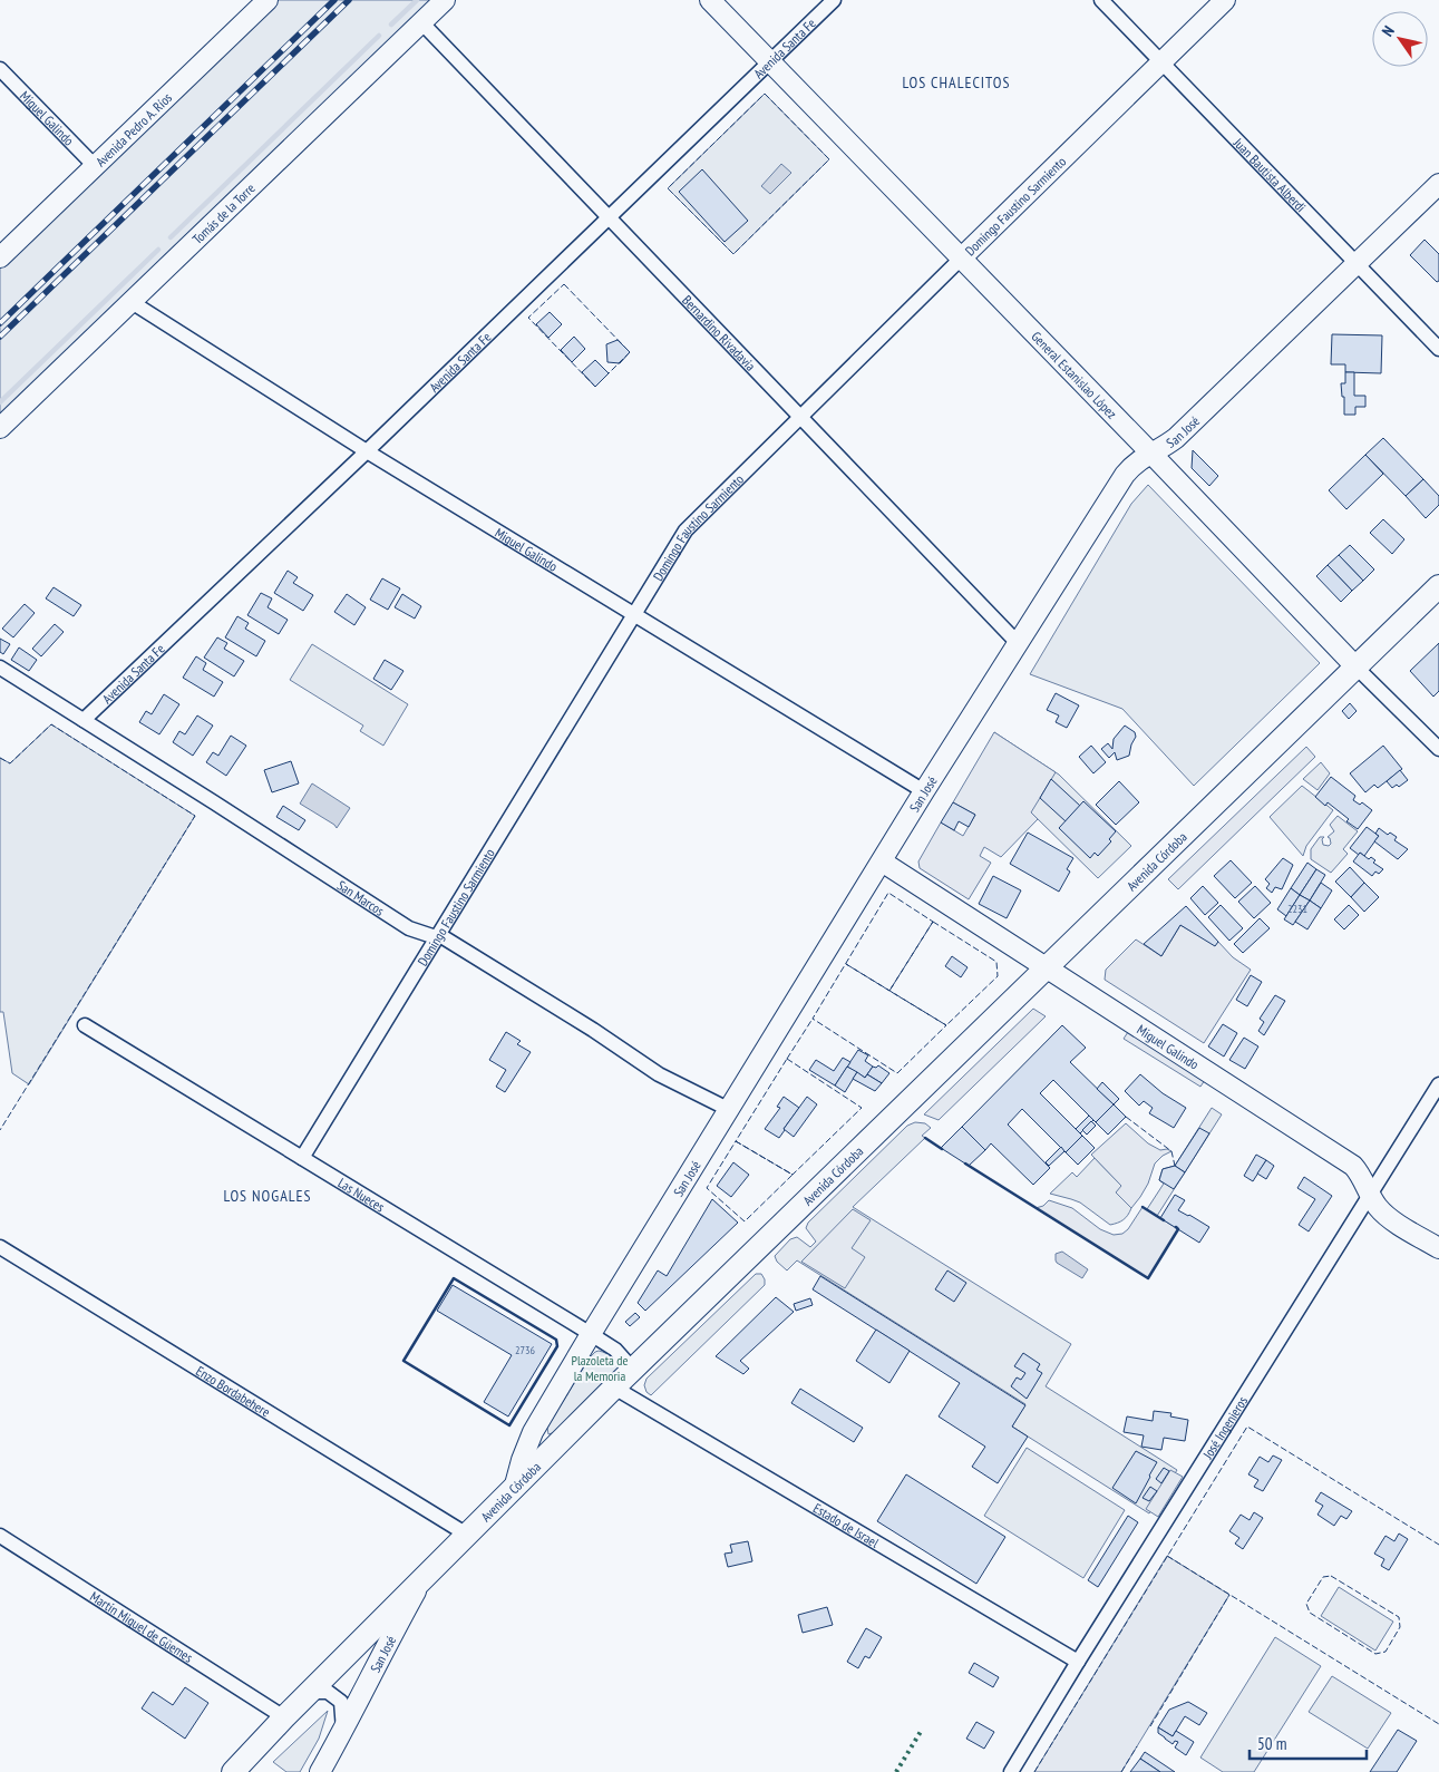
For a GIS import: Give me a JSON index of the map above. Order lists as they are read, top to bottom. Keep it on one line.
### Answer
{"streets":{"main road":["Avenida Córdoba"],"street":["Avenida Santa Fe","Miguel Galindo","Avenida Pedro A. Ríos","Juan Bautista Alberdi","Domingo Faustino Sarmiento","Tomás de la Torre","Bernardino Rivadavia","General Estanislao López","San José","San Marcos","Las Nueces","Enzo Bordabehere","José Ingenieros","Estado de Israel","Martín Miguel de Güemes"]},"crossings":[["Avenida Santa Fe","Miguel Galindo"],["Avenida Santa Fe","Bernardino Rivadavia"],["Avenida Santa Fe","General Estanislao López"],["Avenida Santa Fe","San Marcos"],["Miguel Galindo","Avenida Pedro A. Ríos"],["Miguel Galindo","Domingo Faustino Sarmiento"],["Miguel Galindo","Tomás de la Torre"],["Miguel Galindo","San José"],["Miguel Galindo","Avenida Córdoba"],["Miguel Galindo","José Ingenieros"],["Juan Bautista Alberdi","Domingo Faustino Sarmiento"],["Juan Bautista Alberdi","San José"],["Domingo Faustino Sarmiento","Bernardino Rivadavia"],["Domingo Faustino Sarmiento","General Estanislao López"],["Domingo Faustino Sarmiento","San Marcos"],["Domingo Faustino Sarmiento","Las Nueces"],["Tomás de la Torre","Bernardino Rivadavia"],["Bernardino Rivadavia","San José"],["General Estanislao López","San José"],["General Estanislao López","Avenida Córdoba"],["San José","Avenida Córdoba"],["San José","San Marcos"],["San José","Las Nueces"],["Avenida Córdoba","Las Nueces"],["Avenida Córdoba","Enzo Bordabehere"],["Avenida Córdoba","Estado de Israel"],["Avenida Córdoba","Martín Miguel de Güemes"],["José Ingenieros","Estado de Israel"]],"districts":["LOS CHALECITOS","LOS NOGALES"],"parks":["Plazoleta de la Memoria"],"house_numbers":["2231","2736"],"scale_bar":"50 m","north":"top left"}
